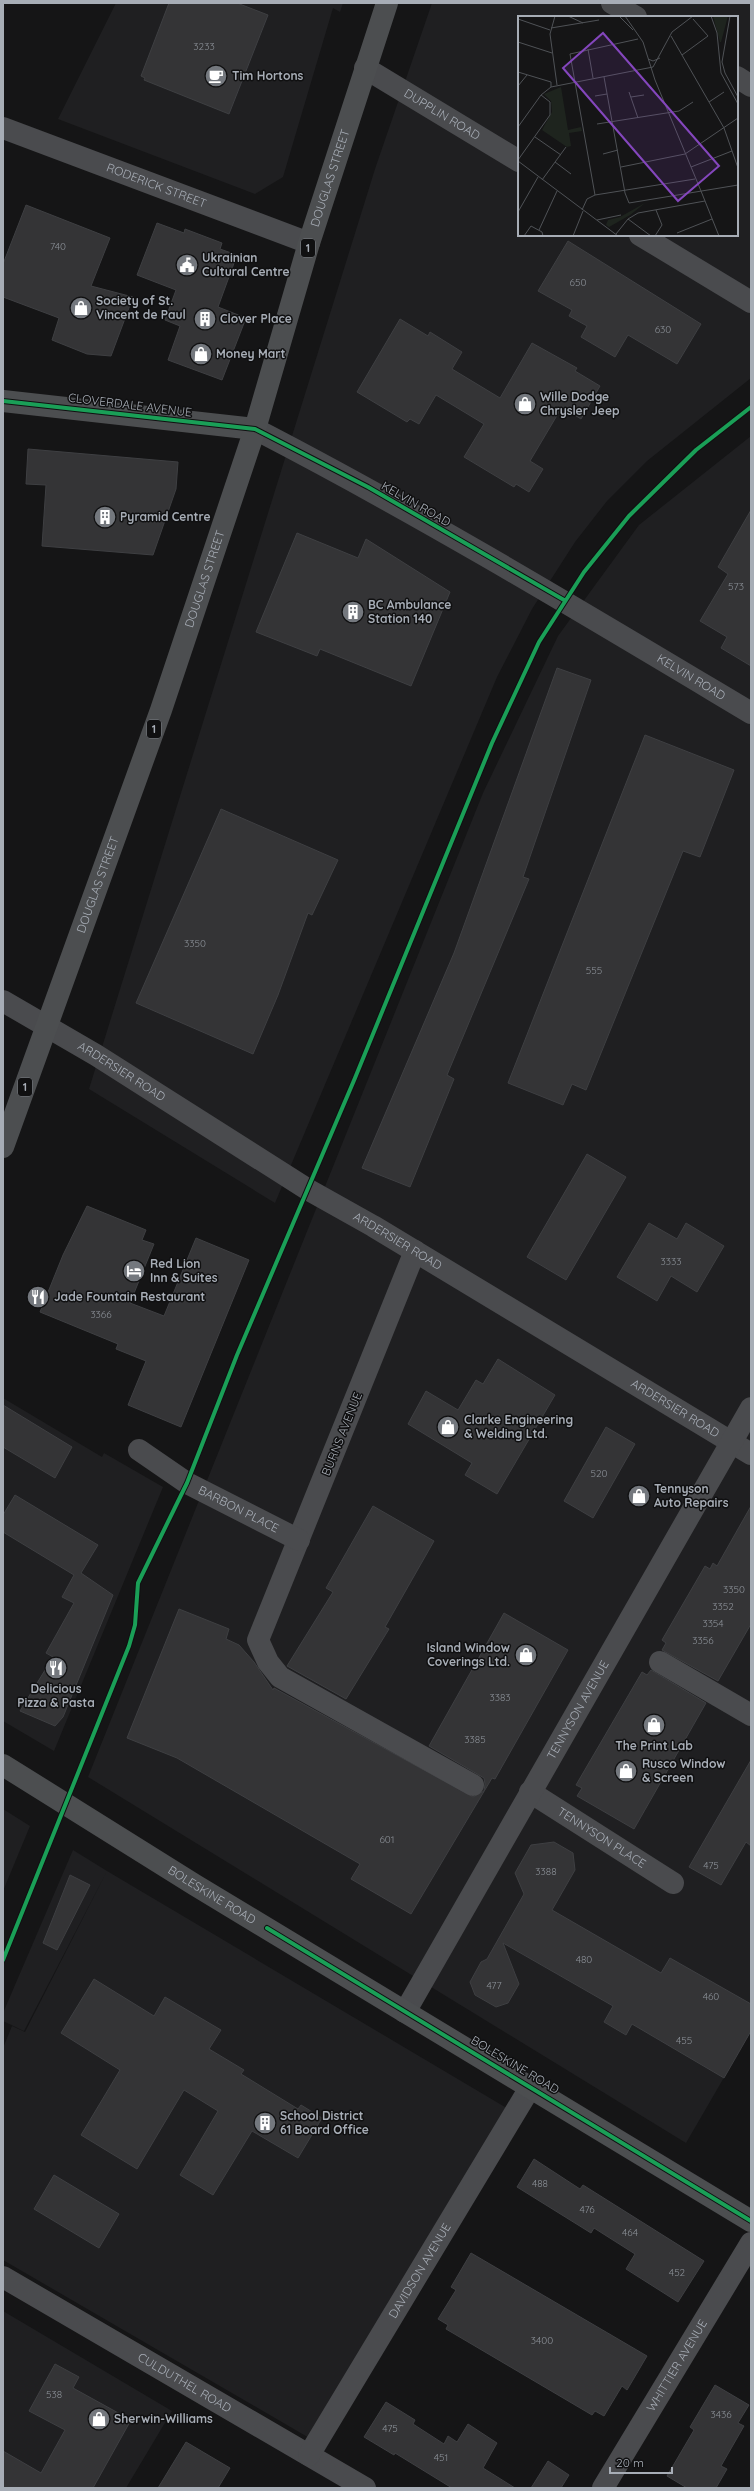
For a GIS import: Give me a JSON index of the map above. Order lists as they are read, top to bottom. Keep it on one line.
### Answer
{"streets":{"main road":["DOUGLAS STREET","1","CLOVERDALE AVENUE","BOLESKINE ROAD"],"street":["DUPPLIN ROAD","RODERICK STREET","KELVIN ROAD","ARDERSIER ROAD","BURNS AVENUE","BARBON PLACE","TENNYSON AVENUE","TENNYSON PLACE","DAVIDSON AVENUE","WHITTIER AVENUE","CULDUTHEL ROAD"]},"crossings":[["DUPPLIN ROAD","DOUGLAS STREET"],["DOUGLAS STREET","RODERICK STREET"],["DOUGLAS STREET","CLOVERDALE AVENUE"],["DOUGLAS STREET","KELVIN ROAD"],["DOUGLAS STREET","ARDERSIER ROAD"],["CLOVERDALE AVENUE","KELVIN ROAD"],["ARDERSIER ROAD","BURNS AVENUE"],["ARDERSIER ROAD","TENNYSON AVENUE"],["BURNS AVENUE","BARBON PLACE"],["TENNYSON AVENUE","TENNYSON PLACE"],["TENNYSON AVENUE","BOLESKINE ROAD"],["BOLESKINE ROAD","DAVIDSON AVENUE"],["DAVIDSON AVENUE","CULDUTHEL ROAD"]],"places":{"cafe":["Tim Hortons"],"public building":["Ukrainian Cultural Centre"],"shop":["Society of St. Vincent de Paul","Money Mart","Wille Dodge Chrysler Jeep","Clarke Engineering & Welding Ltd.","Tennyson Auto Repairs","Island Window Coverings Ltd.","The Print Lab","Rusco Window & Screen","Sherwin-Williams"],"building":["Clover Place","Pyramid Centre","BC Ambulance Station 140","School District 61 Board Office"],"hotel":["Red Lion Inn & Suites"],"restaurant":["Jade Fountain Restaurant","Delicious Pizza & Pasta"]},"house_numbers":["3233","740","650","630","573","3350","555","3333","3366","520","3350","3352","3354","3356","3383","3385","601","475","3388","480","477","460","455","488","476","464","452","3400","538","3436","475","451"],"scale_bar":"20 m"}
